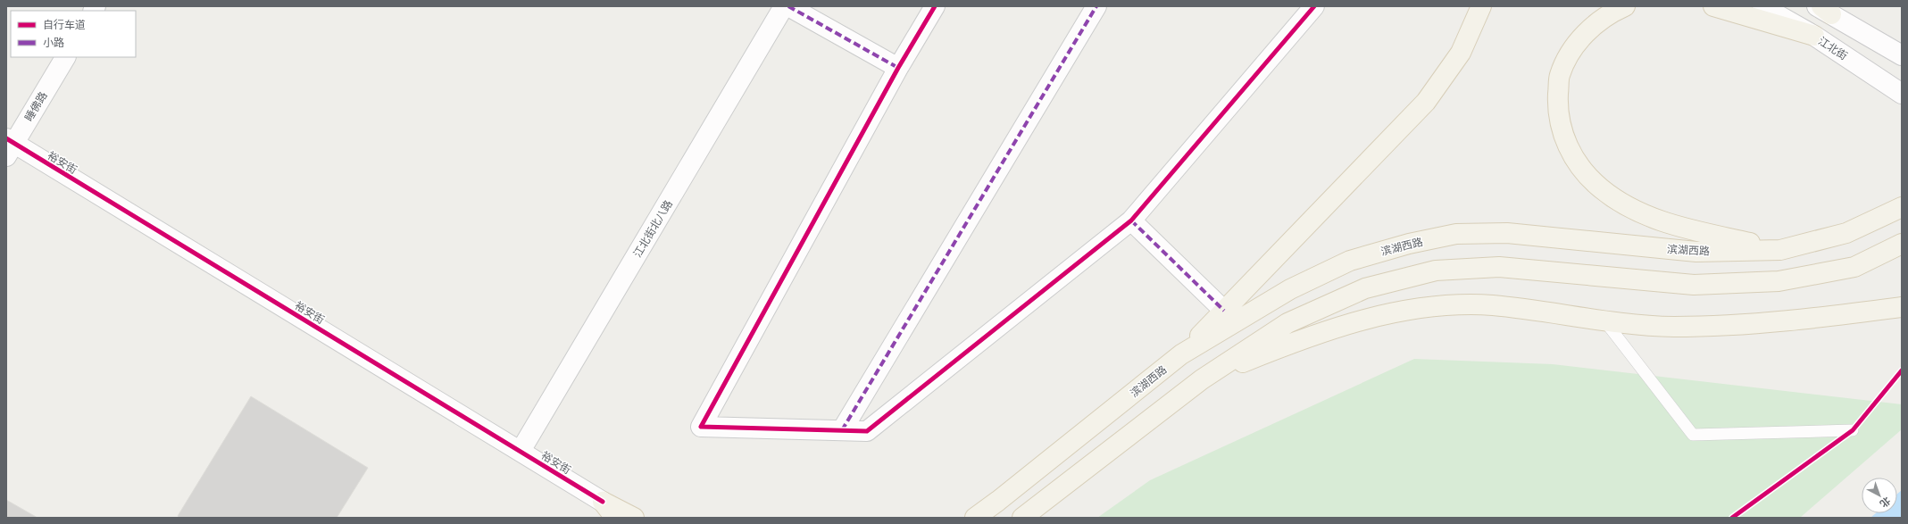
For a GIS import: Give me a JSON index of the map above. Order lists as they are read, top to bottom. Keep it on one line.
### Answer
{"streets":{"main road":["滨湖西路"],"street":["江北街","睡佛路","裕安街","江北街北八路"]},"crossings":[["睡佛路","裕安街"],["裕安街","江北街北八路"]],"legend":["自行车道","小路"],"north":"bottom right"}
